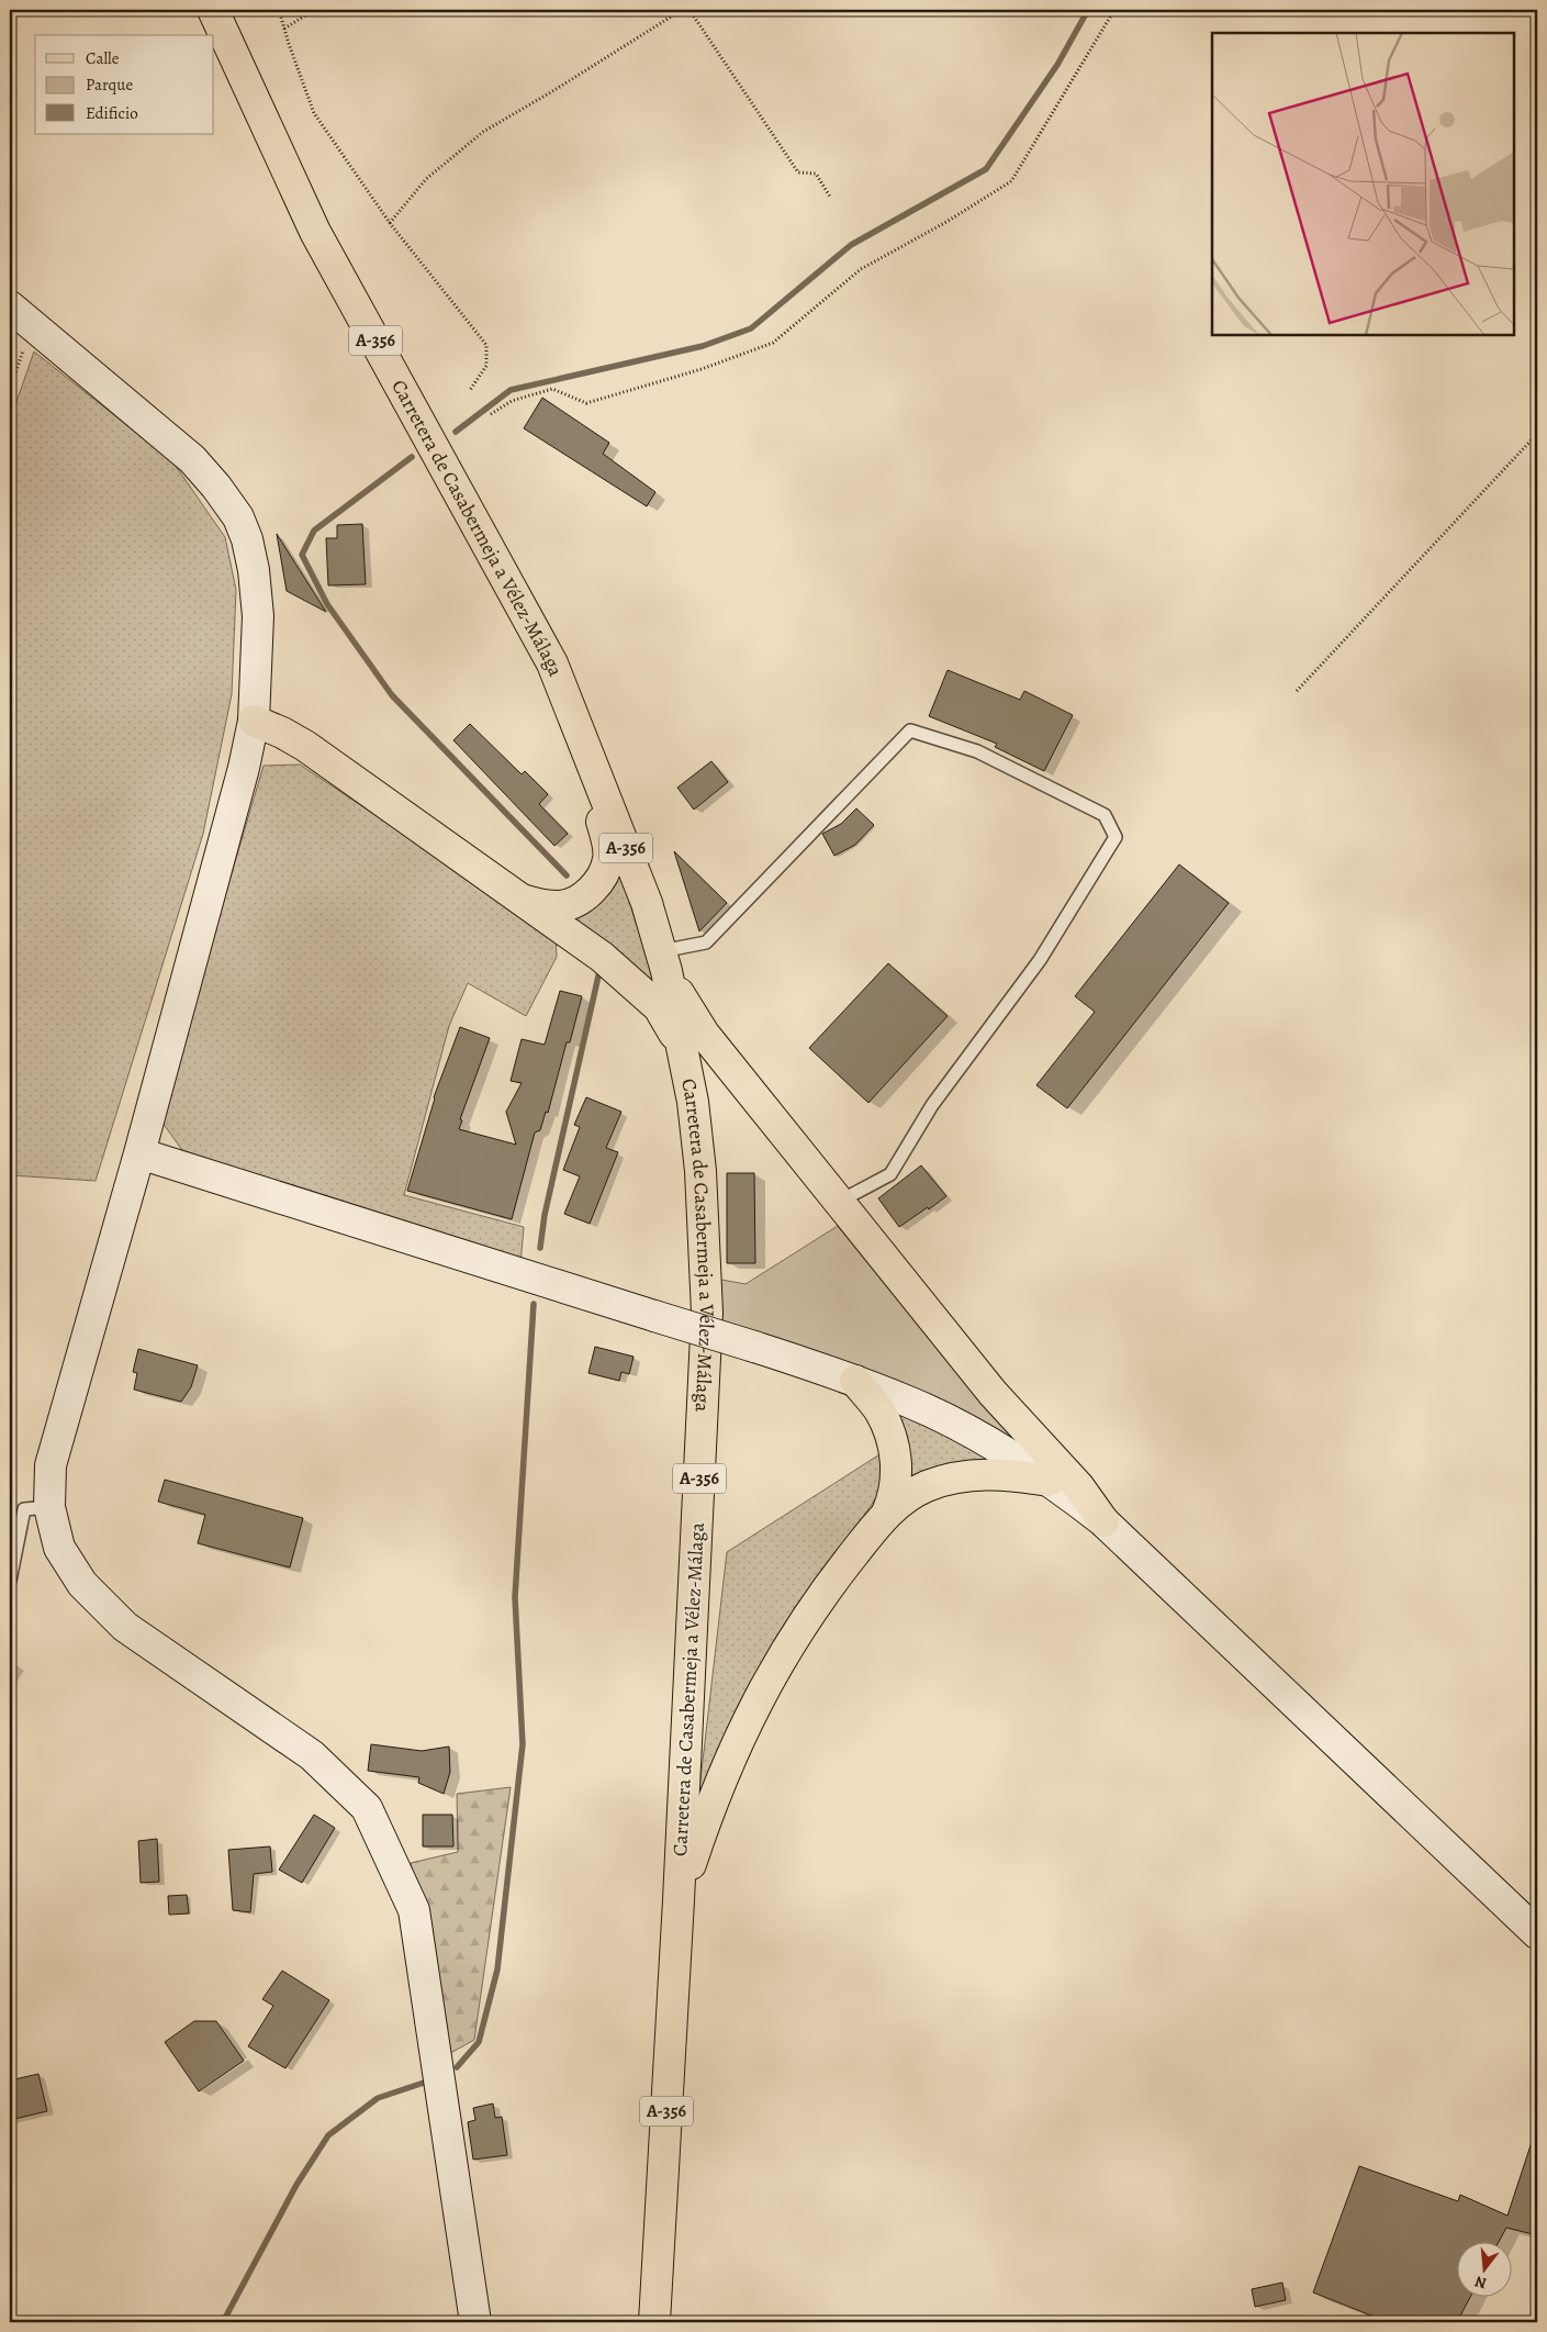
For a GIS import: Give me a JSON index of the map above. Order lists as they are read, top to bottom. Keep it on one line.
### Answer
{"streets":{"main road":["A-356","Carretera de Casabermeja a Vélez-Málaga"]},"legend":["Calle","Parque","Edificio"],"north":"bottom"}
